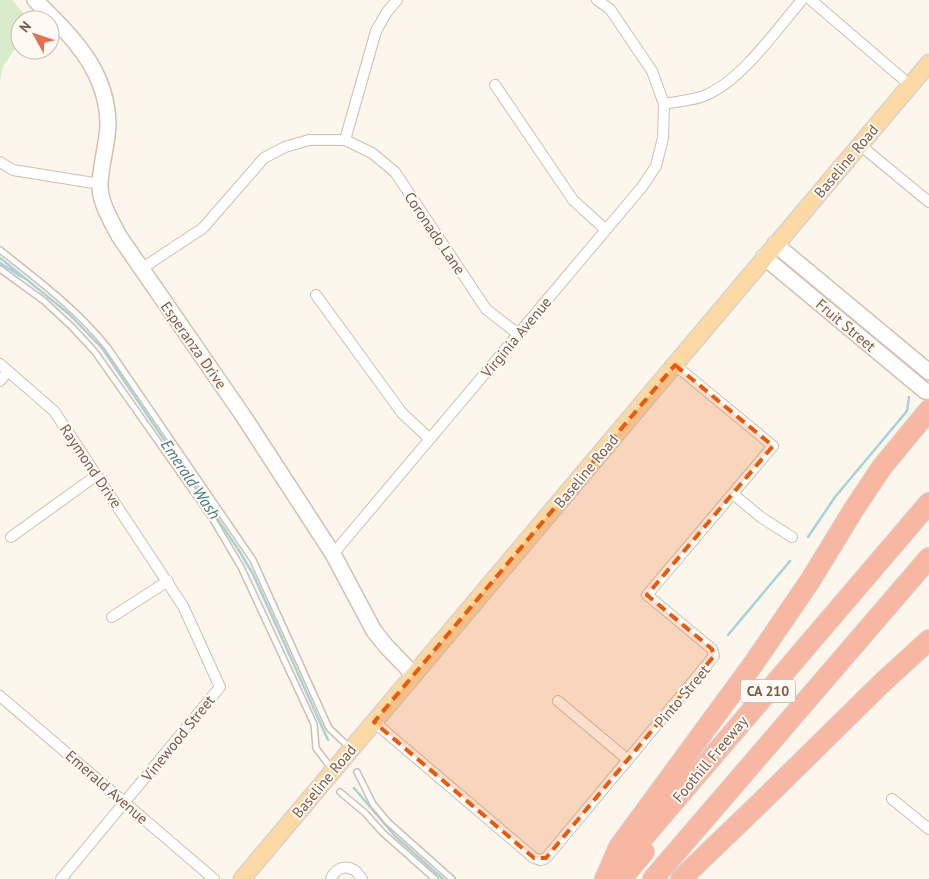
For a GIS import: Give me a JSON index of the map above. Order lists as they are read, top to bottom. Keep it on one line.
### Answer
{"streets":{"highway":["CA 210","Foothill Freeway"],"main road":["Baseline Road","Fruit Street","Esperanza Drive"],"street":["Coronado Lane","Virginia Avenue","Raymond Drive","Pinto Street","Vinewood Street","Emerald Avenue"]},"crossings":[["Baseline Road","Fruit Street"],["Baseline Road","Esperanza Drive"],["Baseline Road","Pinto Street"],["Coronado Lane","Virginia Avenue"],["Virginia Avenue","Esperanza Drive"],["Raymond Drive","Vinewood Street"],["Vinewood Street","Emerald Avenue"]],"water":["Emerald Wash"],"north":"top left"}
